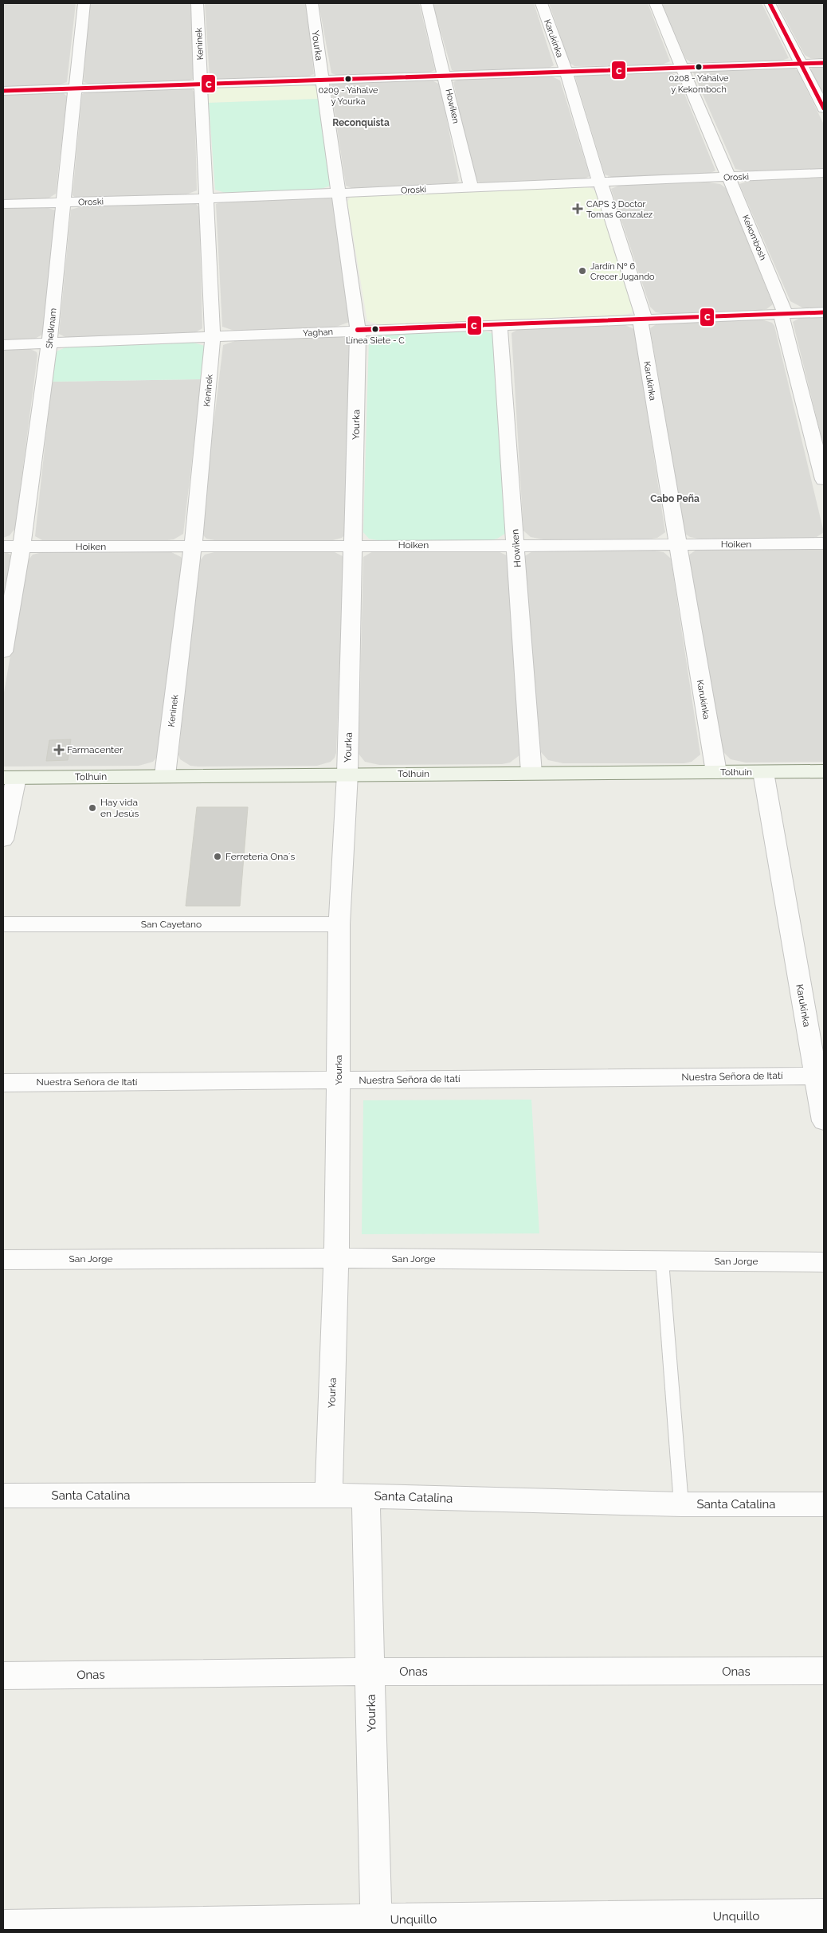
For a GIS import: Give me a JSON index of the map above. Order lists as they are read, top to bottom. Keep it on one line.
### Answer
{"streets":{"street":["Karukinka","Keninek","Yourka","Howiken","Oroski","Kekombosh","Shelknam","Yaghan","Hoiken","Tolhuin","San Cayetano","Nuestra Señora de Itatí","San Jorge","Santa Catalina","Onas","Unquillo"]},"crossings":[["Karukinka","Oroski"],["Karukinka","Yaghan"],["Karukinka","Hoiken"],["Karukinka","Tolhuin"],["Karukinka","Nuestra Señora de Itatí"],["Keninek","Oroski"],["Keninek","Yaghan"],["Keninek","Hoiken"],["Keninek","Tolhuin"],["Yourka","Oroski"],["Yourka","Yaghan"],["Yourka","Hoiken"],["Yourka","Tolhuin"],["Yourka","San Cayetano"],["Yourka","Nuestra Señora de Itatí"],["Yourka","San Jorge"],["Yourka","Santa Catalina"],["Yourka","Onas"],["Yourka","Unquillo"],["Howiken","Oroski"],["Howiken","Yaghan"],["Howiken","Hoiken"],["Howiken","Tolhuin"],["Oroski","Kekombosh"],["Oroski","Shelknam"],["Kekombosh","Yaghan"],["Shelknam","Yaghan"],["Shelknam","Hoiken"]],"districts":["Reconquista","Cabo Peña"],"places":{"other":["0208 - Yahalve y Kekomboch","0209 - Yahalve y Yourka","Jardín Nº 6 Crecer Jugando","Línea Siete - C","Hay vida en Jesús","Ferretería Ona´s"],"health":["CAPS 3 Doctor Tomas Gonzalez","Farmacenter"]},"lines":["transit line c"]}
